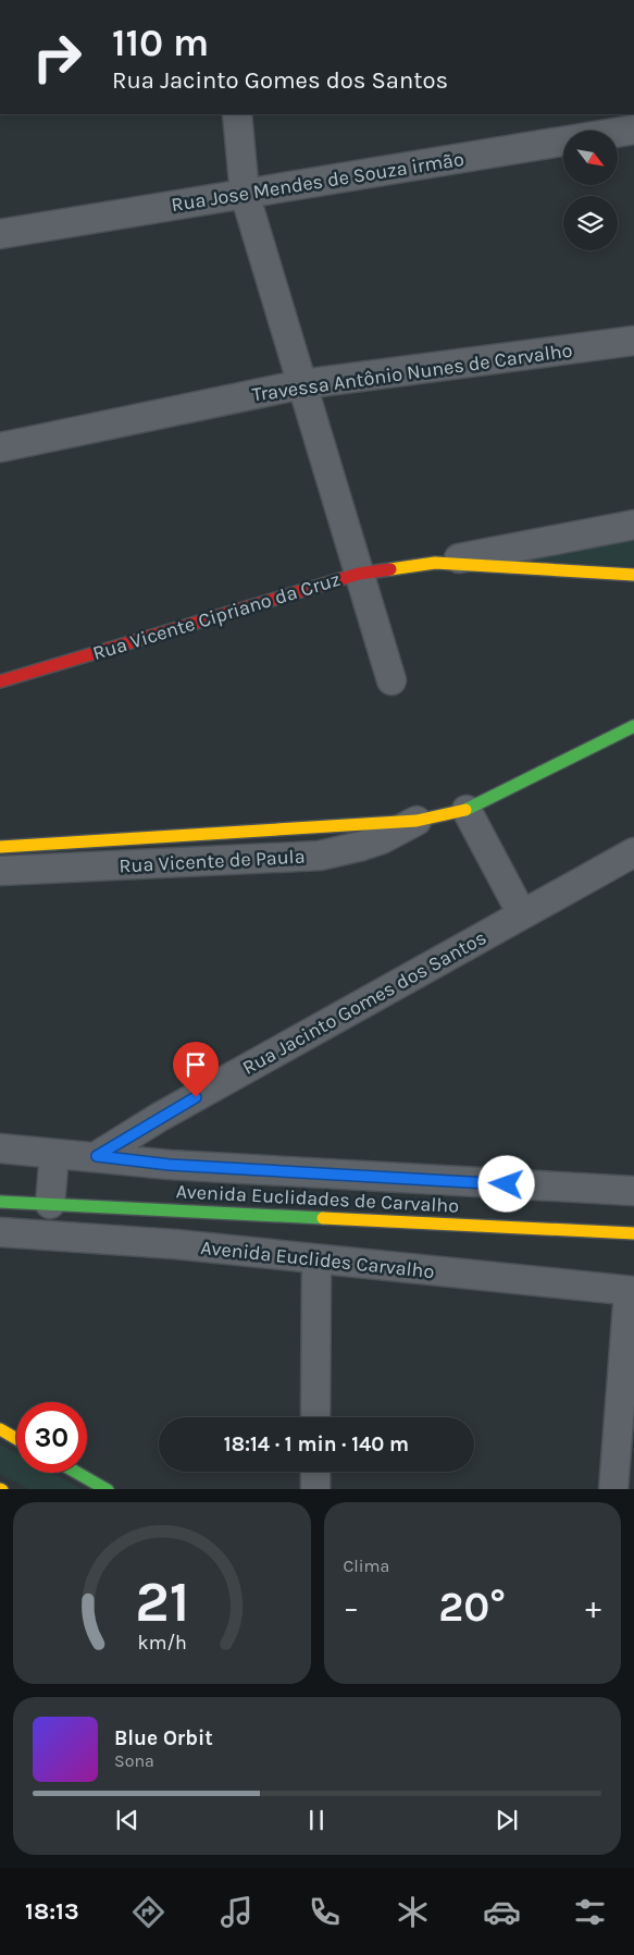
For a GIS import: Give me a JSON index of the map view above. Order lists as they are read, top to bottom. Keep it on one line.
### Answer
{"streets":{"main road":["Rua Vicente Cipriano da Cruz","Rua Vicente de Paula","Avenida Euclidades de Carvalho"],"street":["Rua Jose Mendes de Souza irmão","Travessa Antônio Nunes de Carvalho","Rua Jacinto Gomes dos Santos","Avenida Euclides Carvalho"]},"north":"bottom right","page":{"turn":["110 m","Rua Jacinto Gomes dos Santos"],"limit":"30","trip":"18:14 · 1 min · 140 m","tile":"Clima","heat":["−","20°","+"],"song":["Blue Orbit","Sona"],"tabs":"18:13","gauge":["21","km/h"]}}
